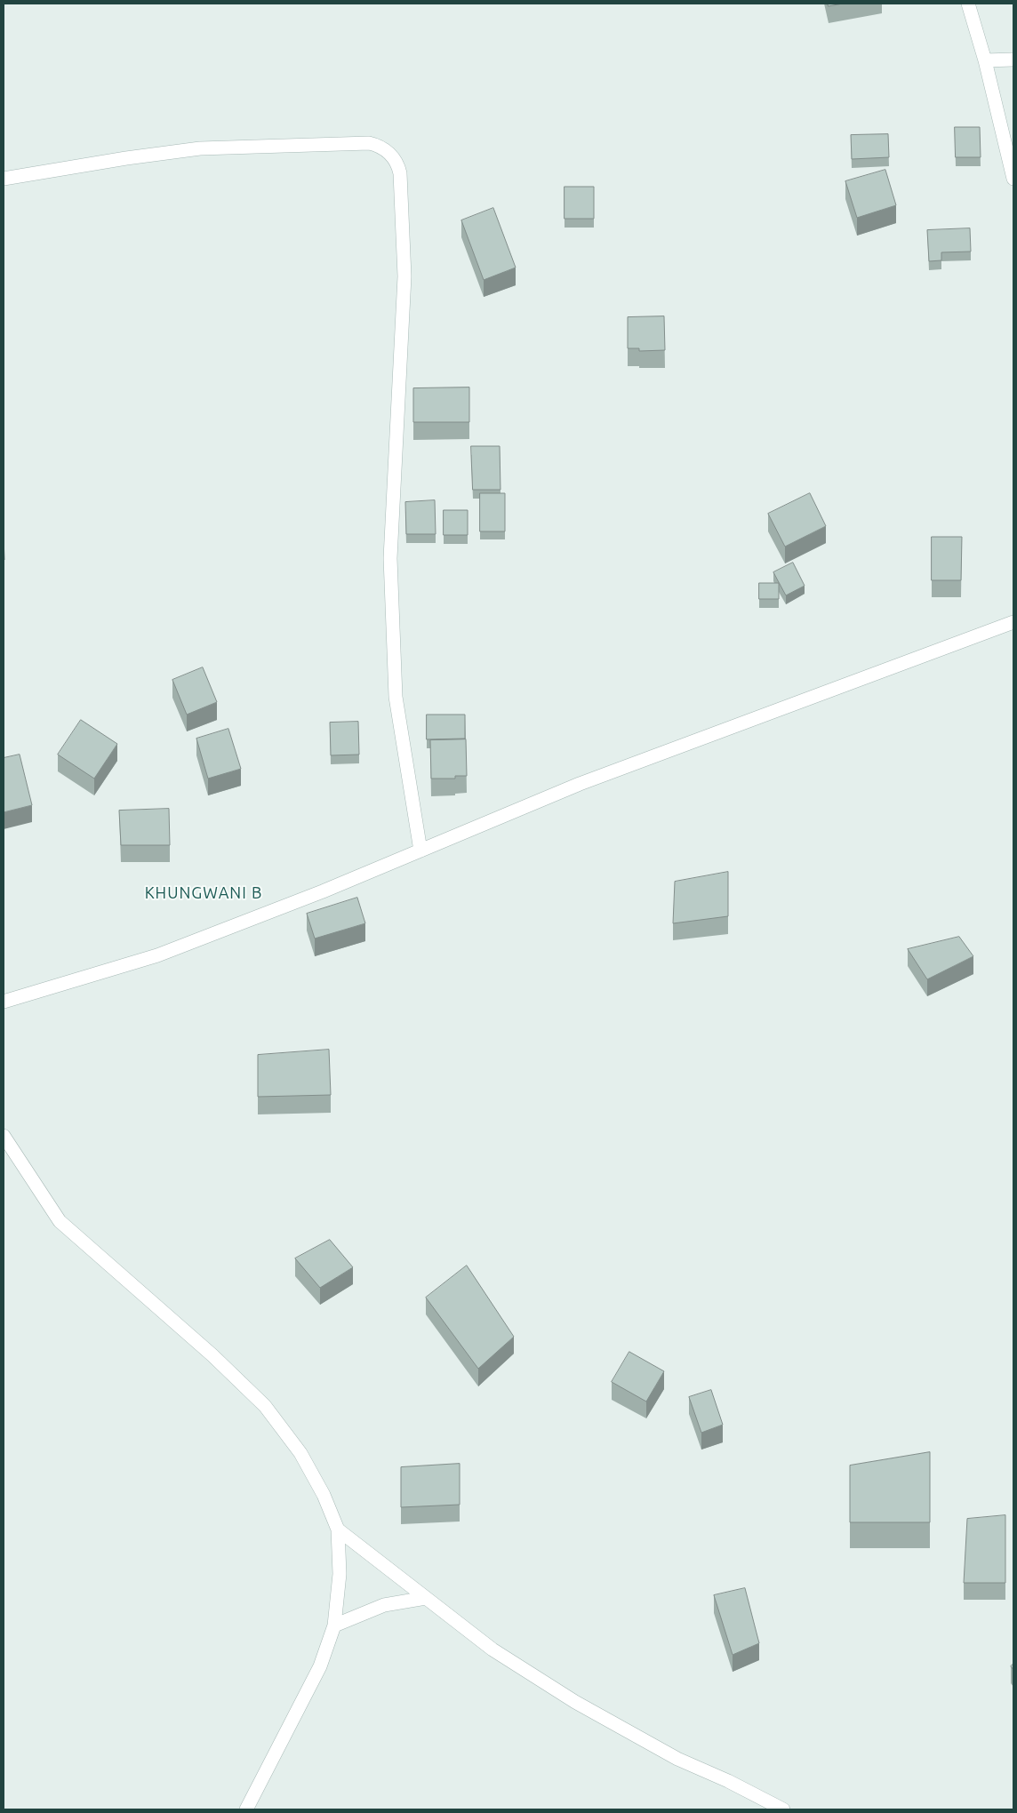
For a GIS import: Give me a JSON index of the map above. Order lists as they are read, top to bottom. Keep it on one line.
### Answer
{"districts":["KHUNGWANI B"]}
